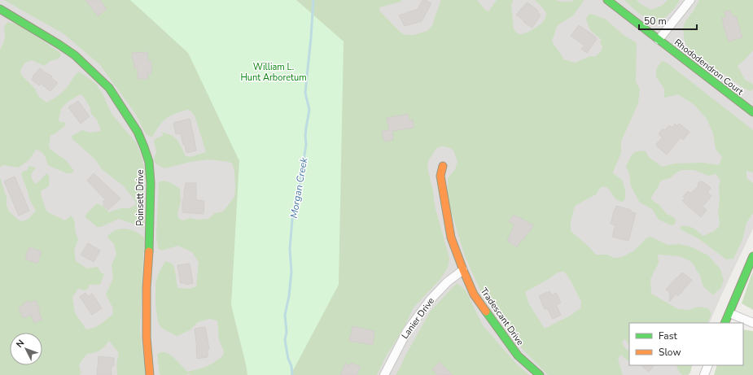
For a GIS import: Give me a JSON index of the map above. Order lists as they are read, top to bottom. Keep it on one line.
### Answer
{"streets":{"street":["Rhododendron Court","Poinsett Drive","Tradescant Drive","Lanier Drive"]},"crossings":[["Tradescant Drive","Lanier Drive"]],"water":["Morgan Creek"],"parks":["William L. Hunt Arboretum"],"legend":["Fast","Slow"],"scale_bar":"50 m","north":"top left"}
